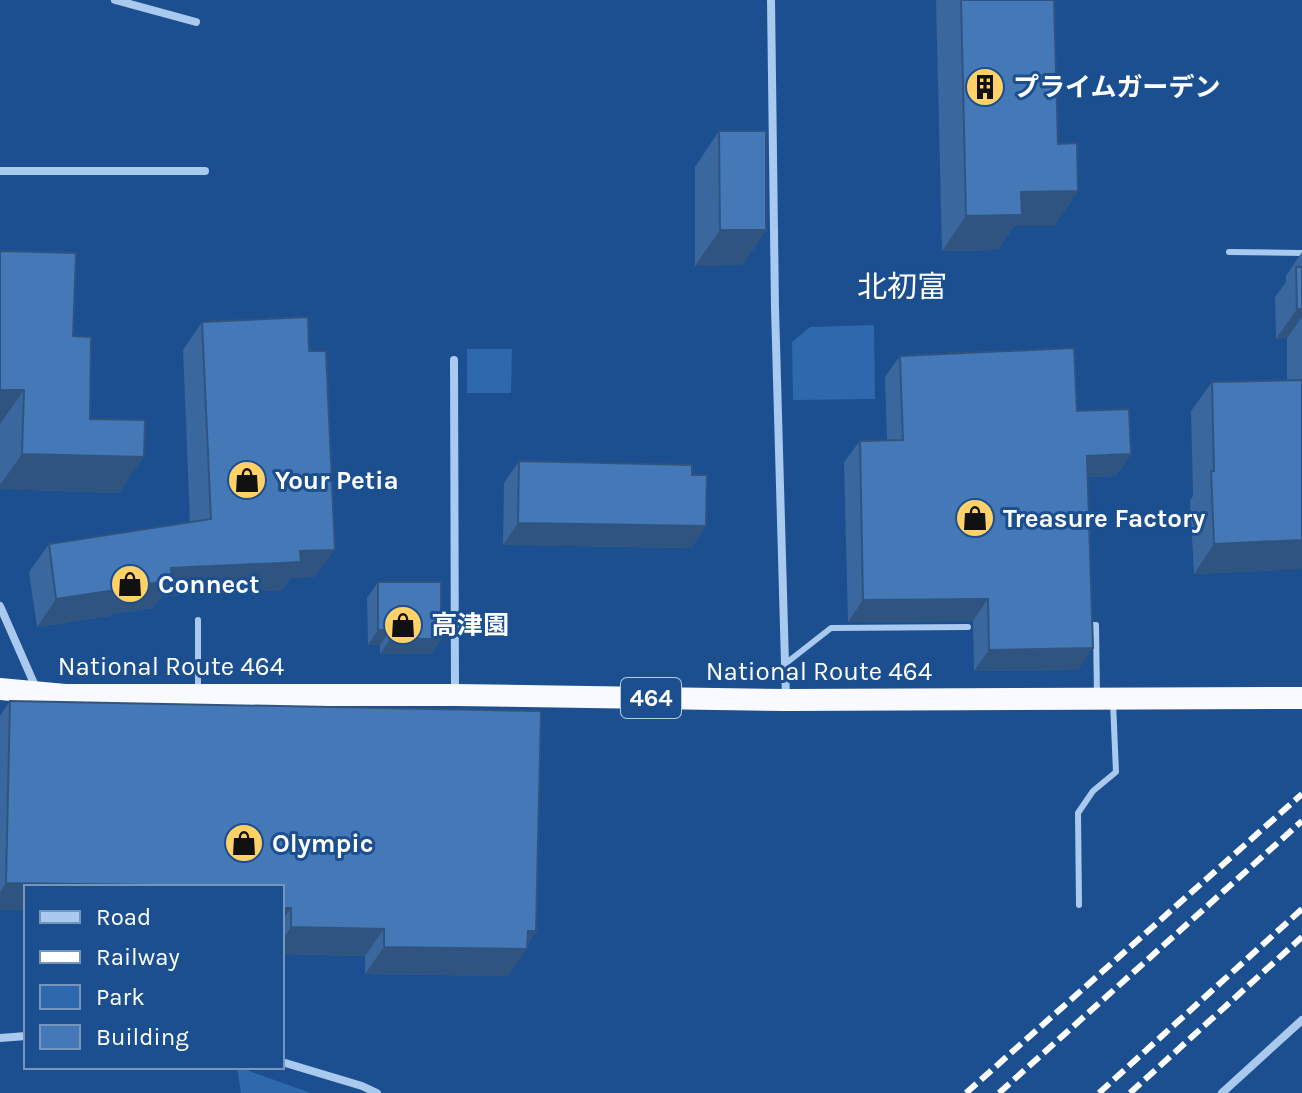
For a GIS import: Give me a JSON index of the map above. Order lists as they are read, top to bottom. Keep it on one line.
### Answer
{"streets":{"highway":["National Route 464","464"]},"districts":["北初富"],"places":{"building":["プライムガーデン"],"shop":["Your Petia","Treasure Factory","Connect","高津園","Olympic"]},"legend":["Road","Railway","Park","Building"]}
